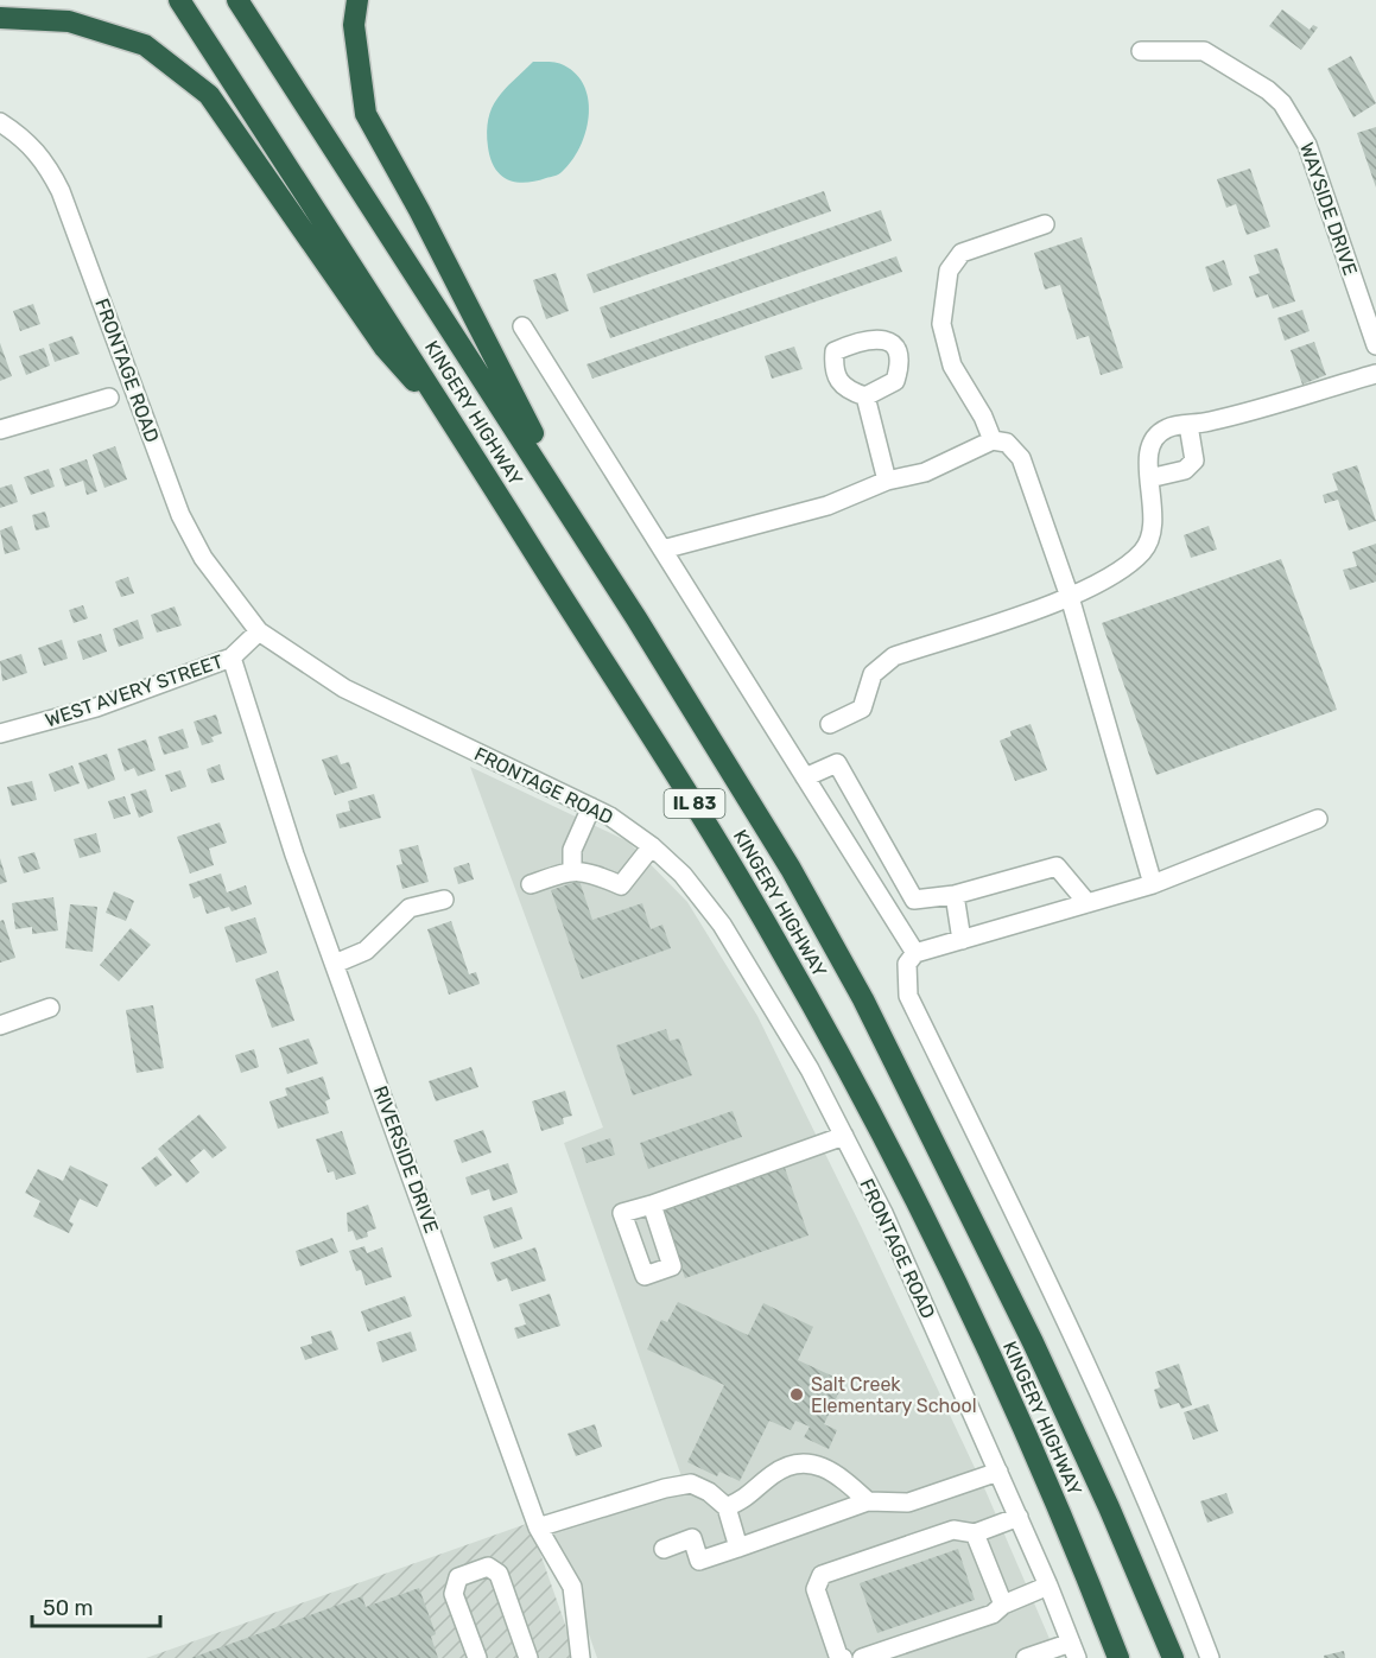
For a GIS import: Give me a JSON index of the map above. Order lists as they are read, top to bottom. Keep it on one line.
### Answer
{"streets":{"highway":["KINGERY HIGHWAY","IL 83"],"street":["WAYSIDE DRIVE","FRONTAGE ROAD","WEST AVERY STREET","RIVERSIDE DRIVE"]},"crossings":[["FRONTAGE ROAD","WEST AVERY STREET"],["WEST AVERY STREET","RIVERSIDE DRIVE"]],"places":["Salt Creek Elementary School"],"scale_bar":"50 m"}
